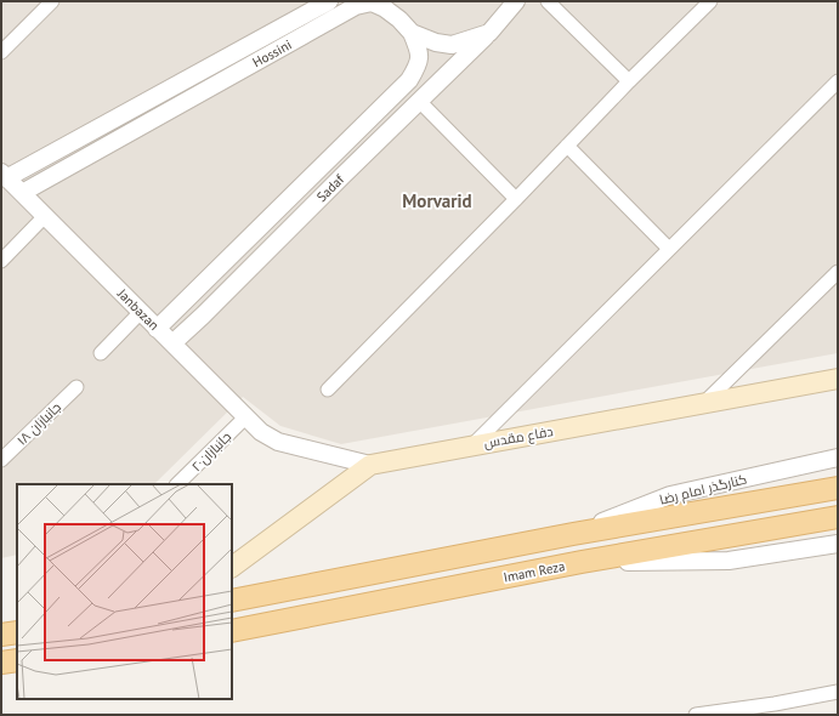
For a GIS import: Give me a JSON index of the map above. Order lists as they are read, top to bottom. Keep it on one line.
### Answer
{"streets":{"main road":["دفاع مقدس","Imam Reza"],"street":["Hossini","Sadaf","Janbazan","جانبازان ۱۸","جانبازان۲۰","کنارگذر امام رضا"]},"crossings":[["Hossini","Sadaf"],["Hossini","Janbazan"],["Sadaf","Janbazan"],["Janbazan","دفاع مقدس"],["Janbazan","جانبازان۲۰"]],"districts":["Morvarid"]}
